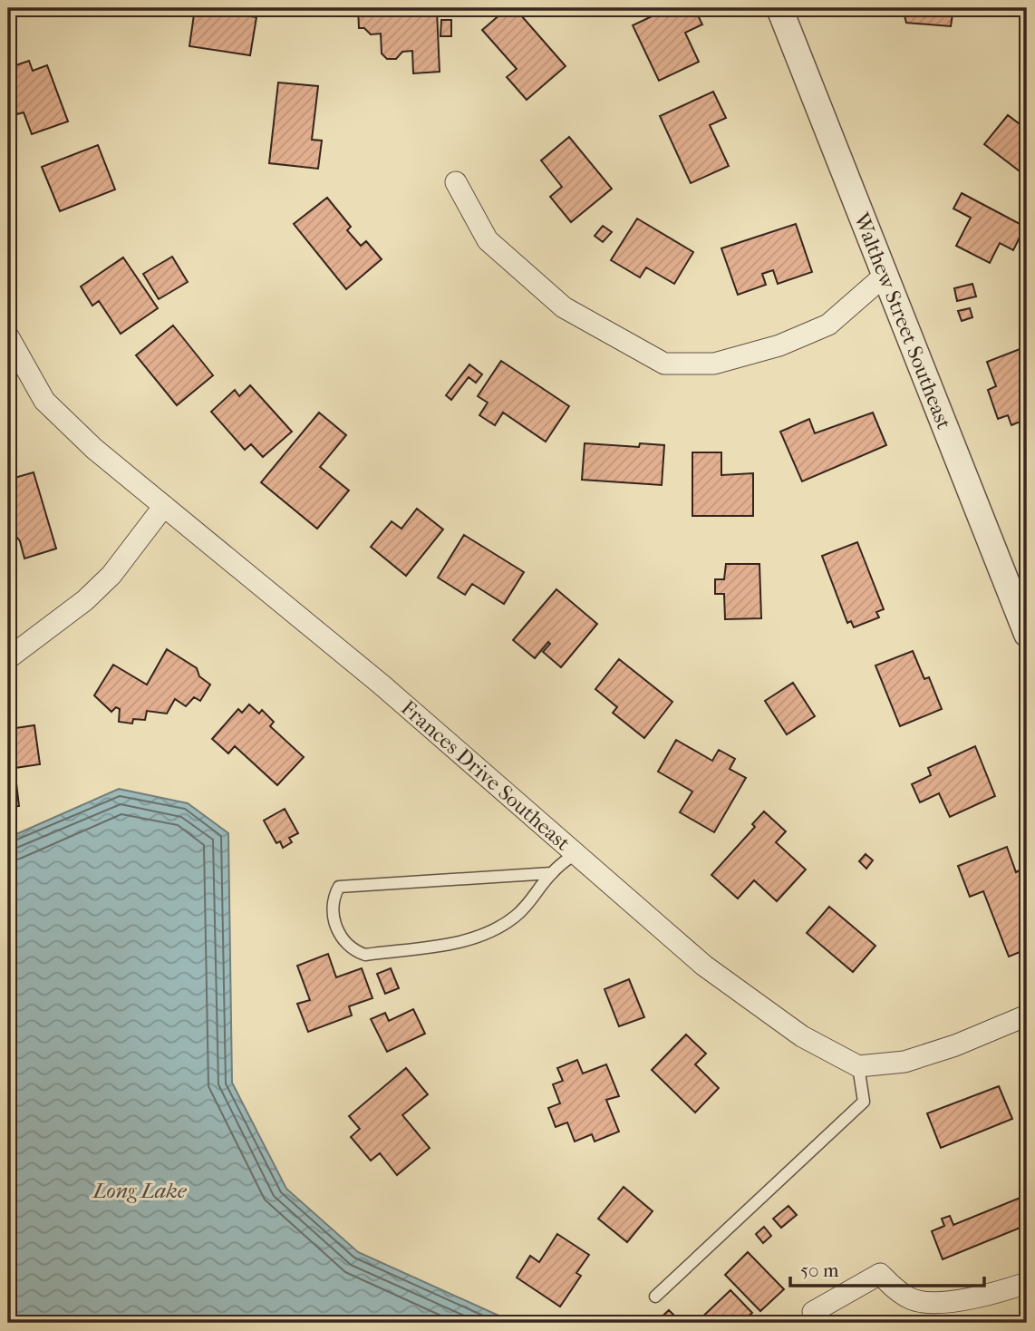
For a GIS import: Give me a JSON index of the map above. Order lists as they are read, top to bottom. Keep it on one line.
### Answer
{"streets":{"street":["Walthew Street Southeast","Frances Drive Southeast"]},"water":["Long Lake"],"scale_bar":"50 m"}
